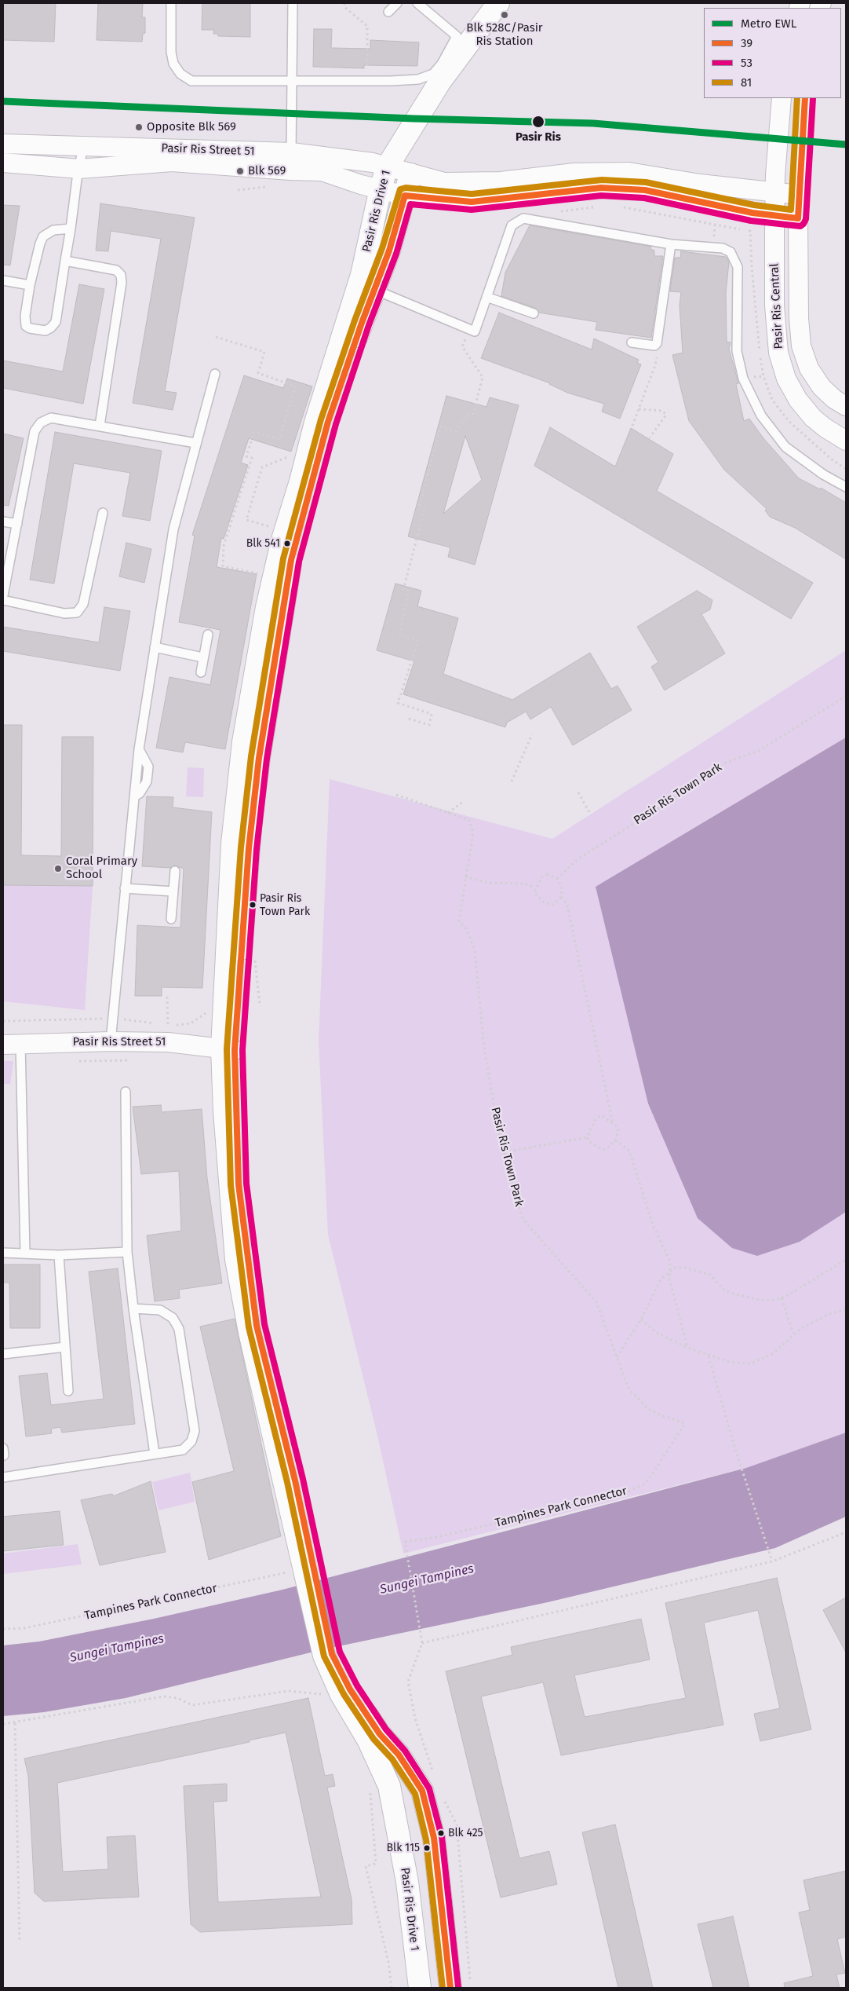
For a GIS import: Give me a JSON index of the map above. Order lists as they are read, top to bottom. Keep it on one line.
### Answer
{"streets":{"main road":["Pasir Ris Drive 1"],"street":["Pasir Ris Street 51","Pasir Ris Central"],"path":["Pasir Ris Town Park","Tampines Park Connector"]},"crossings":[["Pasir Ris Street 51","Pasir Ris Drive 1"],["Pasir Ris Drive 1","Tampines Park Connector"],["Pasir Ris Town Park","Tampines Park Connector"]],"water":["Sungei Tampines"],"places":["Blk 528C/Pasir Ris Station","Pasir Ris","Opposite Blk 569","Blk 569","Blk 541","Coral Primary School","Pasir Ris Town Park","Blk 425","Blk 115"],"lines":["transit line 39","transit line 53","transit line 81","metro line EWL"],"legend":["Metro EWL","39","53","81"]}
